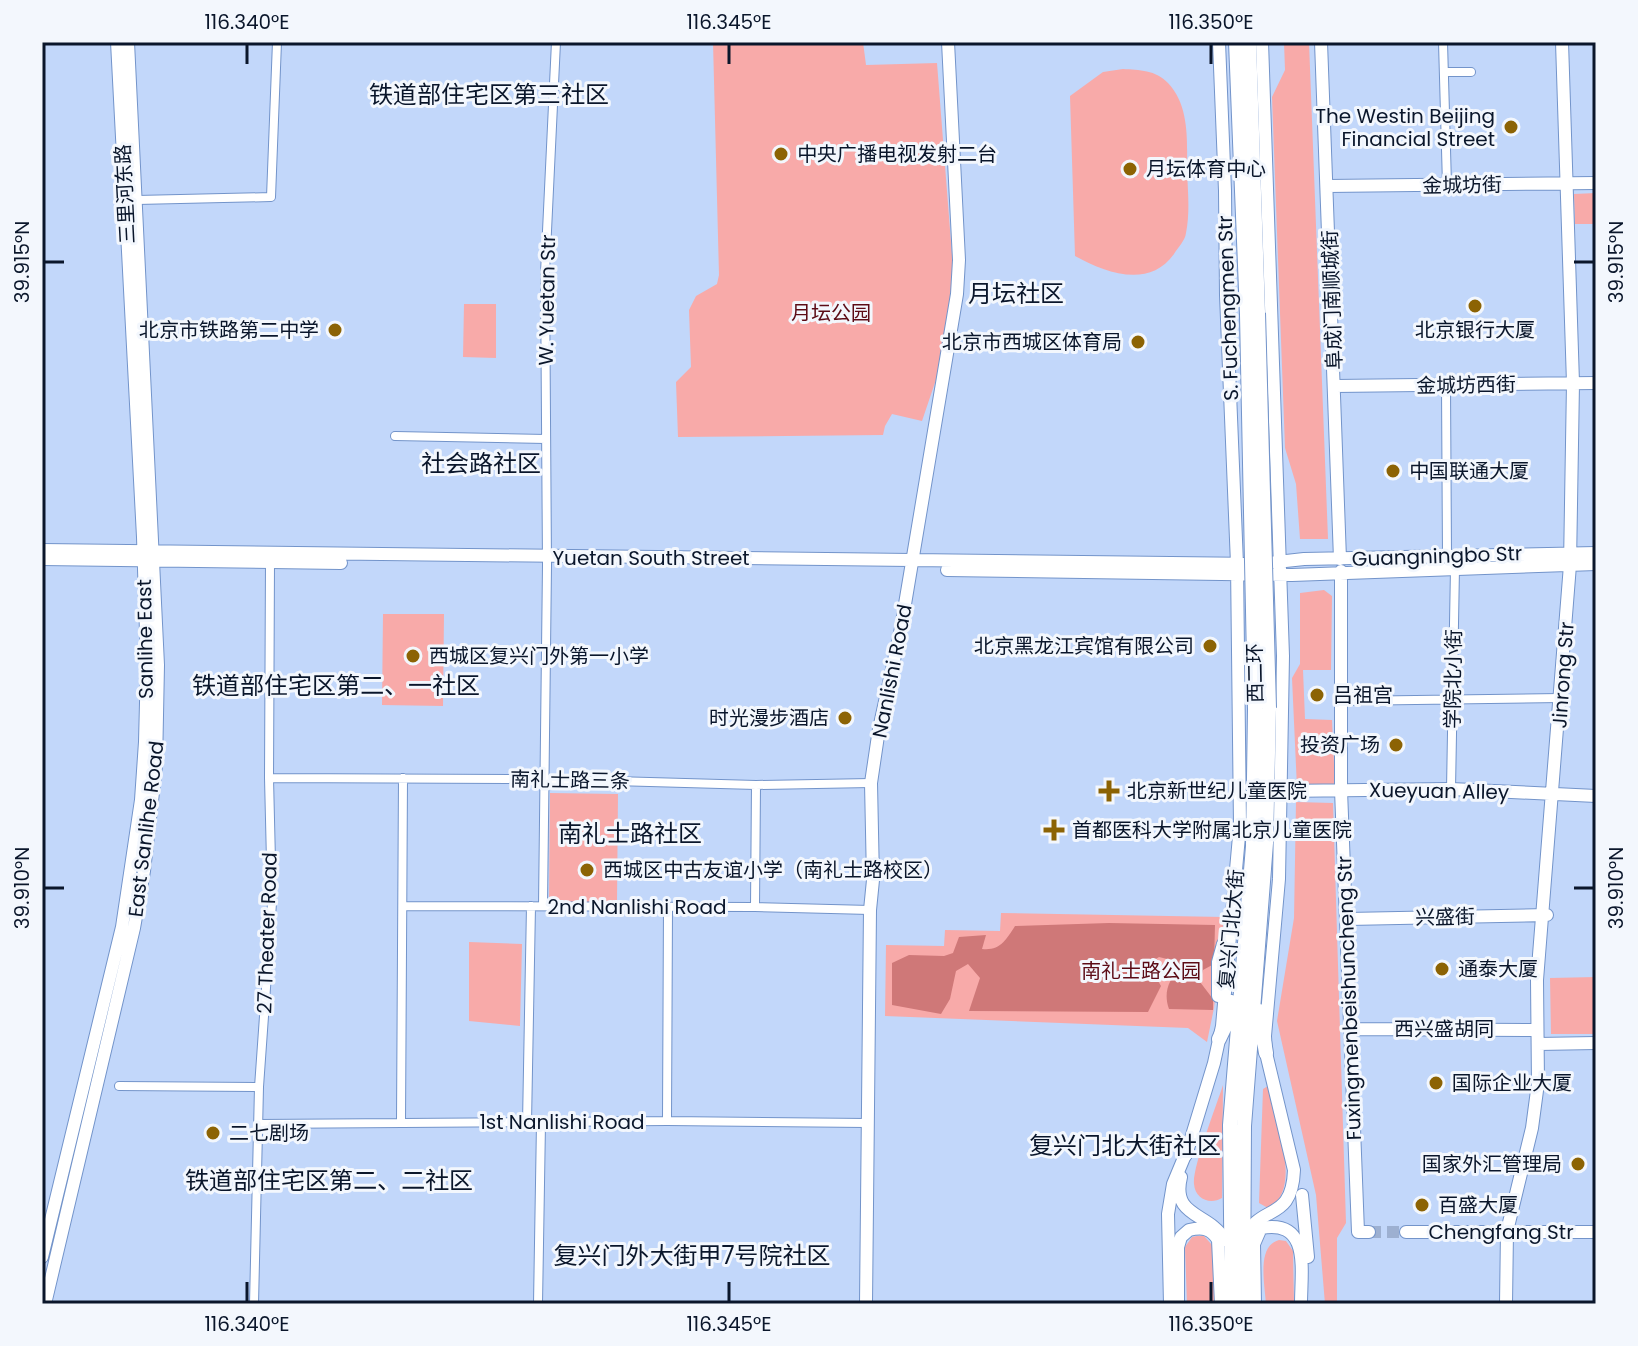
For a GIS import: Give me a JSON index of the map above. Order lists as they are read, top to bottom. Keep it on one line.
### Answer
{"streets":{"highway":["西二环"],"main road":["金城坊街","三里河东路","阜成门南顺城街","S. Fuchengmen Str","金城坊西街","Guangningbo Str","Yuetan South Street","Sanlihe East","Nanlishi Road","Jinrong Str","Xueyuan Alley","East Sanlihe Road","兴盛街","复兴门北大街","Fuxingmenbeishuncheng Str","西兴盛胡同","Chengfang Str"],"street":["W. Yuetan Str","学院北小街","南礼士路三条","2nd Nanlishi Road","27 Theater Road","1st Nanlishi Road"]},"crossings":[["金城坊街","阜成门南顺城街"],["金城坊街","Jinrong Str"],["三里河东路","Yuetan South Street"],["三里河东路","Sanlihe East"],["三里河东路","East Sanlihe Road"],["W. Yuetan Str","Yuetan South Street"],["W. Yuetan Str","南礼士路三条"],["W. Yuetan Str","2nd Nanlishi Road"],["阜成门南顺城街","金城坊西街"],["阜成门南顺城街","Guangningbo Str"],["阜成门南顺城街","Fuxingmenbeishuncheng Str"],["S. Fuchengmen Str","Yuetan South Street"],["S. Fuchengmen Str","复兴门北大街"],["金城坊西街","Jinrong Str"],["Guangningbo Str","Yuetan South Street"],["Guangningbo Str","Jinrong Str"],["Guangningbo Str","学院北小街"],["Guangningbo Str","Fuxingmenbeishuncheng Str"],["Yuetan South Street","Sanlihe East"],["Yuetan South Street","Nanlishi Road"],["Yuetan South Street","East Sanlihe Road"],["Yuetan South Street","复兴门北大街"],["Yuetan South Street","27 Theater Road"],["Sanlihe East","East Sanlihe Road"],["Nanlishi Road","南礼士路三条"],["Nanlishi Road","2nd Nanlishi Road"],["Nanlishi Road","1st Nanlishi Road"],["Jinrong Str","Xueyuan Alley"],["Jinrong Str","兴盛街"],["Jinrong Str","西兴盛胡同"],["Jinrong Str","Chengfang Str"],["学院北小街","Xueyuan Alley"],["南礼士路三条","27 Theater Road"],["Xueyuan Alley","Fuxingmenbeishuncheng Str"],["兴盛街","Fuxingmenbeishuncheng Str"],["27 Theater Road","1st Nanlishi Road"],["Fuxingmenbeishuncheng Str","西兴盛胡同"]],"districts":["铁道部住宅区第三社区","月坛社区","社会路社区","铁道部住宅区第二、一社区","南礼士路社区","复兴门北大街社区","铁道部住宅区第二、二社区","复兴门外大街甲7号院社区"],"parks":["月坛公园","南礼士路公园"],"places":{"other":["The Westin Beijing Financial Street","中央广播电视发射二台","月坛体育中心","北京银行大厦","北京市铁路第二中学","北京市西城区体育局","中国联通大厦","北京黑龙江宾馆有限公司","西城区复兴门外第一小学","吕祖宫","时光漫步酒店","投资广场","西城区中古友谊小学（南礼士路校区）","通泰大厦","国际企业大厦","二七剧场","国家外汇管理局","百盛大厦"],"health":["北京新世纪儿童医院","首都医科大学附属北京儿童医院"]},"coordinates":["116.340°E","116.345°E","116.350°E","39.915°N","39.910°N"]}
